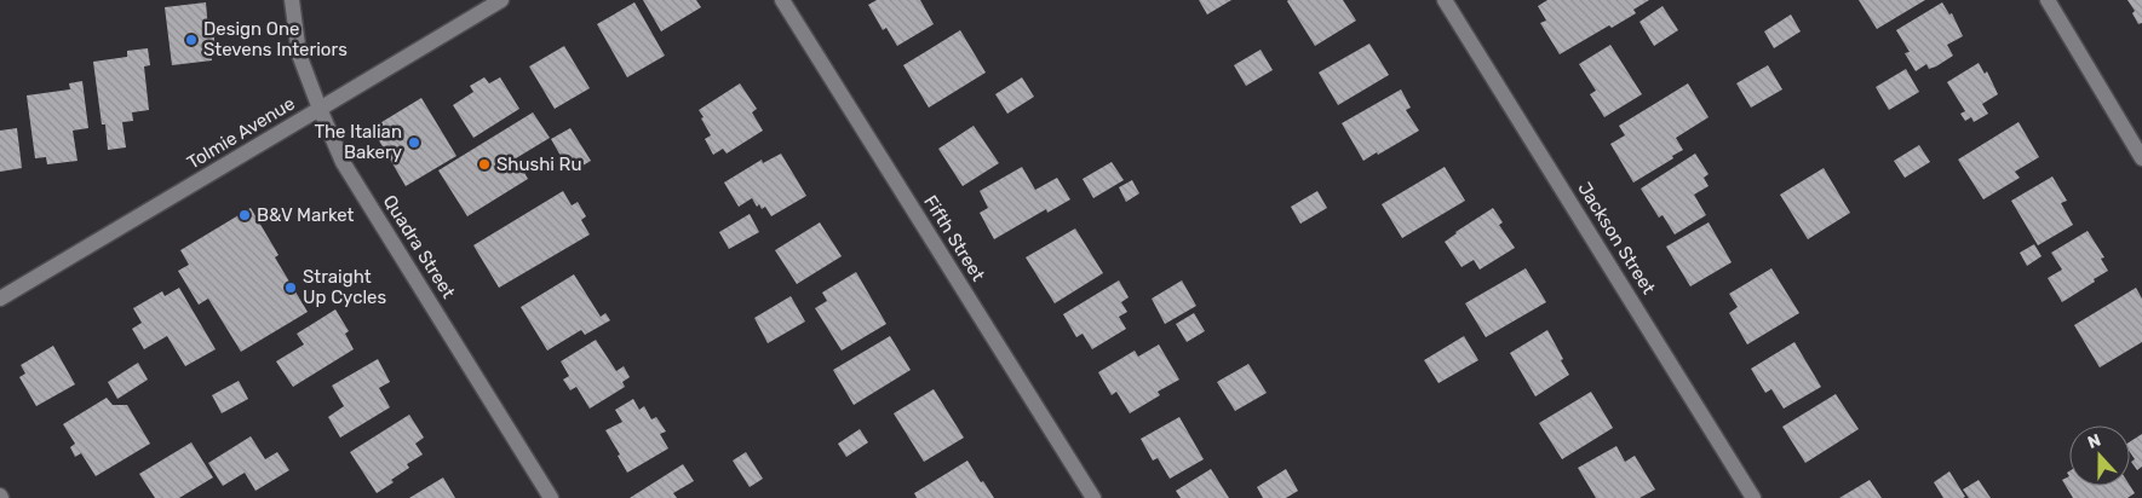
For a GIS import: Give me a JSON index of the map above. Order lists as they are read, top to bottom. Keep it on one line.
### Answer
{"streets":{"street":["Tolmie Avenue","Fifth Street","Jackson Street","Quadra Street"]},"crossings":[["Tolmie Avenue","Quadra Street"]],"places":["Design One Stevens Interiors","The Italian Bakery","Shushi Ru","B&V Market","Straight Up Cycles"],"north":"top"}
